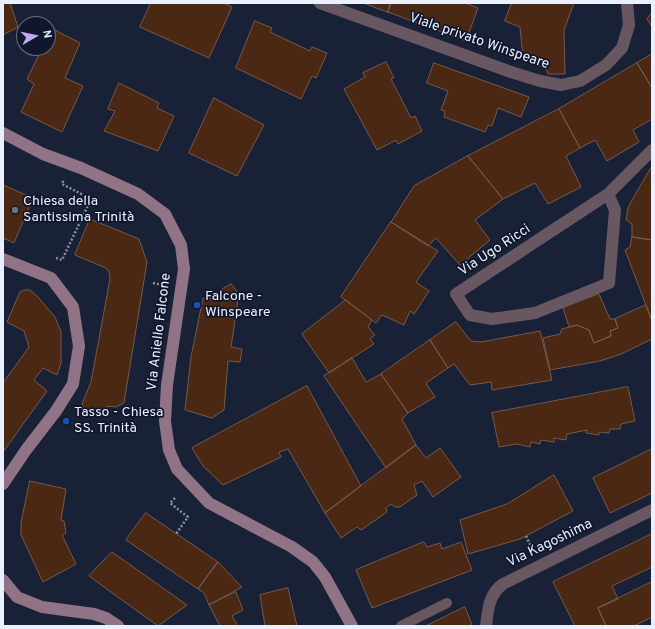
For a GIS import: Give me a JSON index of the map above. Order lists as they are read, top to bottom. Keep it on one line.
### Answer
{"streets":{"street":["Viale privato Winspeare","Via Ugo Ricci","Via Aniello Falcone","Via Kagoshima"]},"places":["Chiesa della Santissima Trinità","Falcone - Winspeare","Tasso - Chiesa SS. Trinità"],"north":"right"}
